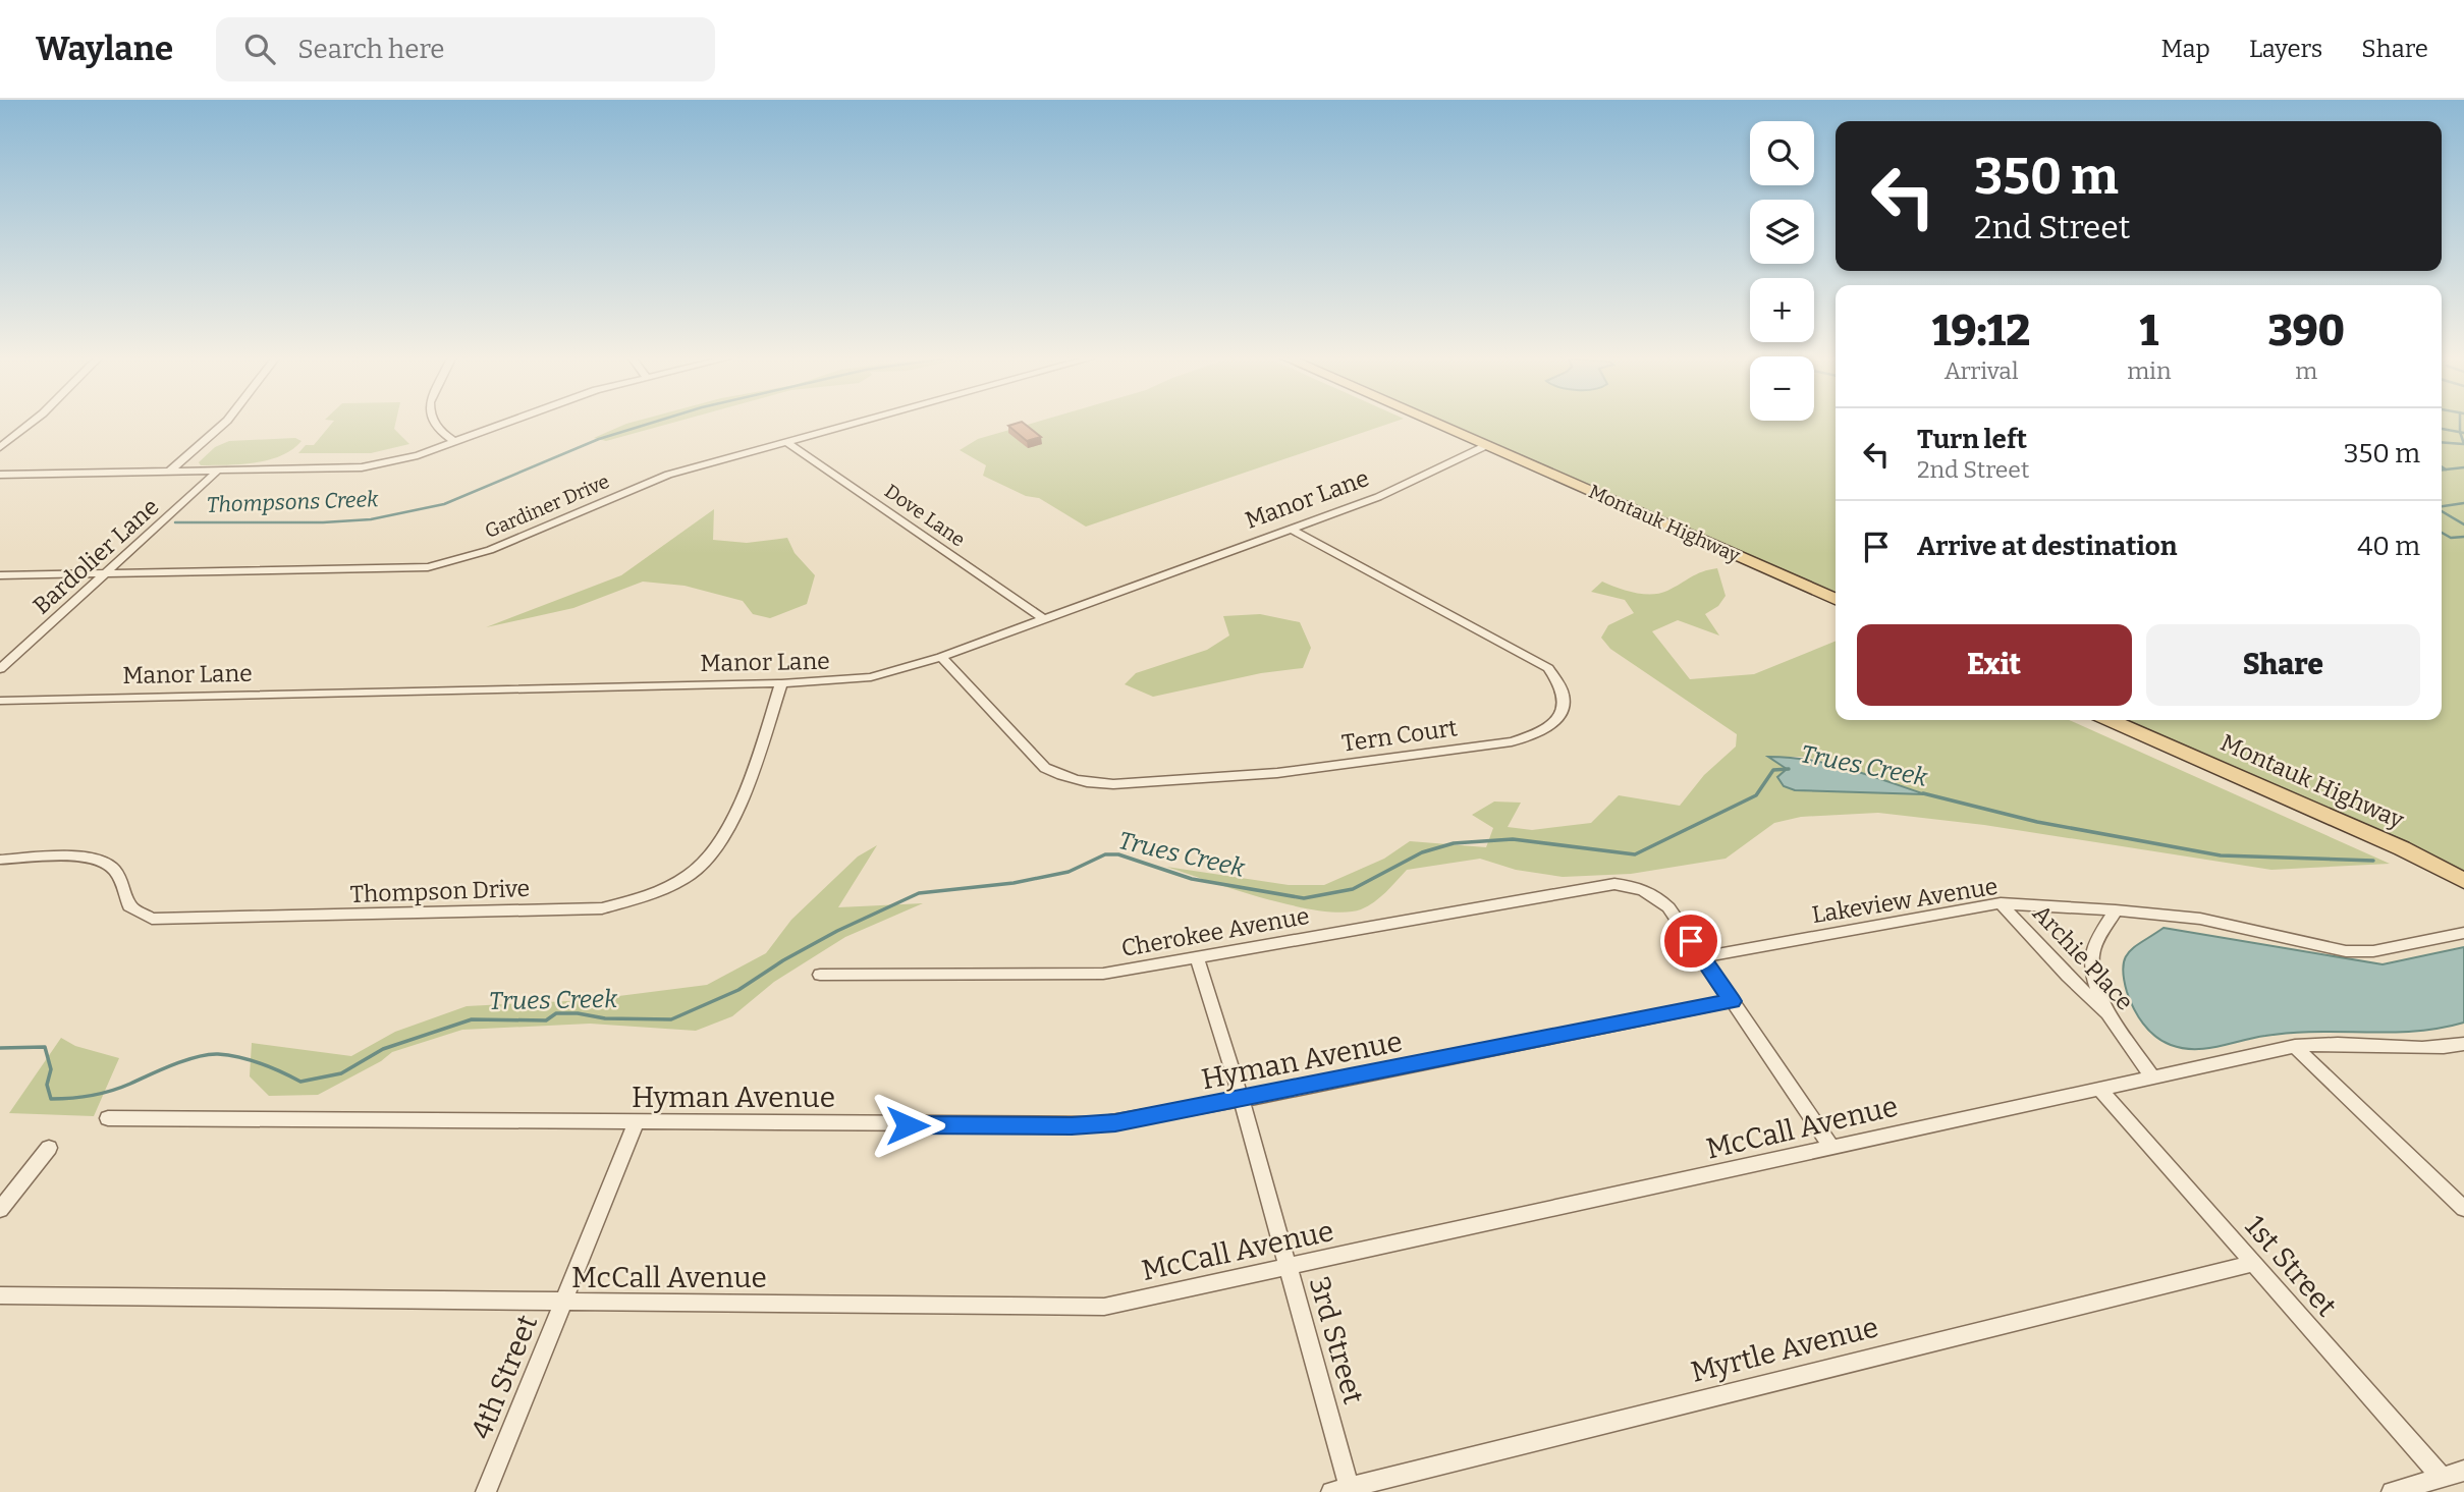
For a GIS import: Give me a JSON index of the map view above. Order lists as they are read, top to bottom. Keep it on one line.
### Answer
{"streets":{"main road":["Montauk Highway"],"street":["Manor Lane","Gardiner Drive","Dove Lane","Bardolier Lane","Tern Court","Thompson Drive","Lakeview Avenue","Cherokee Avenue","Archie Place","Hyman Avenue","McCall Avenue","1st Street","3rd Street","Myrtle Avenue","4th Street"]},"crossings":[["Manor Lane","Dove Lane"],["Manor Lane","Montauk Highway"],["Manor Lane","Tern Court"],["Manor Lane","Thompson Drive"],["Gardiner Drive","Dove Lane"],["Gardiner Drive","Bardolier Lane"],["Lakeview Avenue","Cherokee Avenue"],["Lakeview Avenue","Archie Place"],["Cherokee Avenue","3rd Street"],["Archie Place","McCall Avenue"],["Hyman Avenue","3rd Street"],["Hyman Avenue","4th Street"],["McCall Avenue","1st Street"],["McCall Avenue","3rd Street"],["McCall Avenue","4th Street"],["1st Street","Myrtle Avenue"],["3rd Street","Myrtle Avenue"]],"water":["Thompsons Creek","Trues Creek"],"page":{"header":"Waylane","search":"Search here","nav":["Map","Layers","Share"],"map_buttons":["+","−"],"turn":["350 m","2nd Street"],"eta":["19:12","Arrival","1","min","390","m"],"list":[{"name":"Turn left","note":"2nd Street","value":"350 m"},{"name":"Arrive at destination","value":"40 m"}],"buttons":["Exit","Share"]}}
